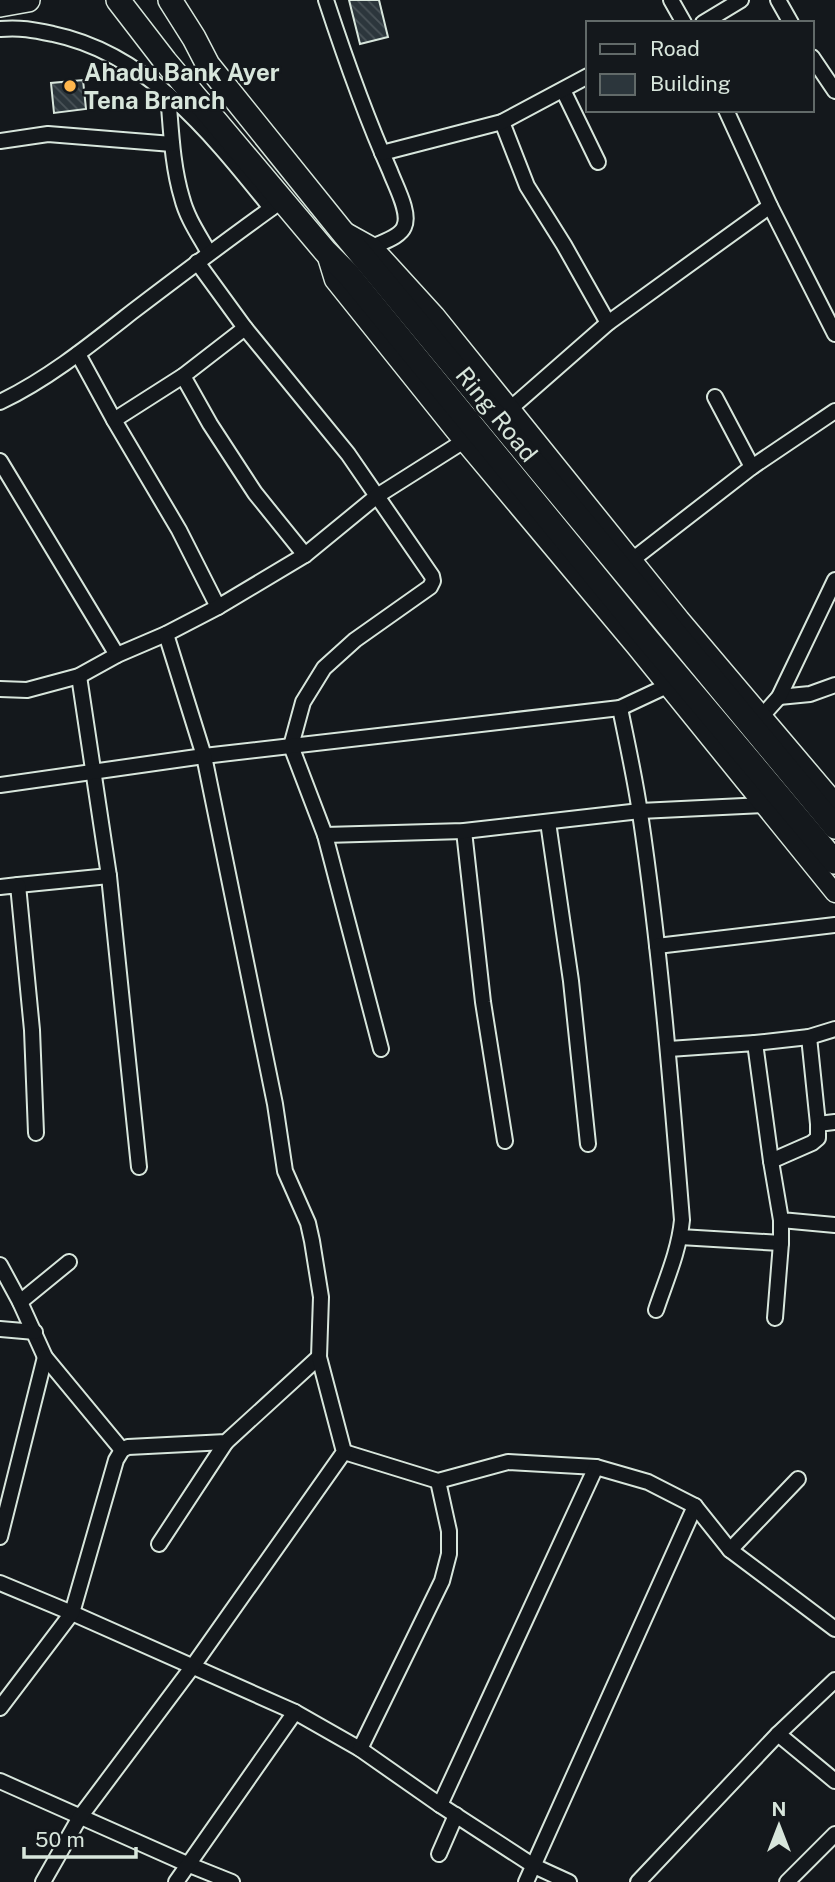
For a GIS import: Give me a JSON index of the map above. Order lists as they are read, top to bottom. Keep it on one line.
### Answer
{"streets":{"highway":["Ring Road"]},"places":["Ahadu Bank Ayer Tena Branch"],"legend":["Road","Building"],"scale_bar":"50 m","north":"top"}
